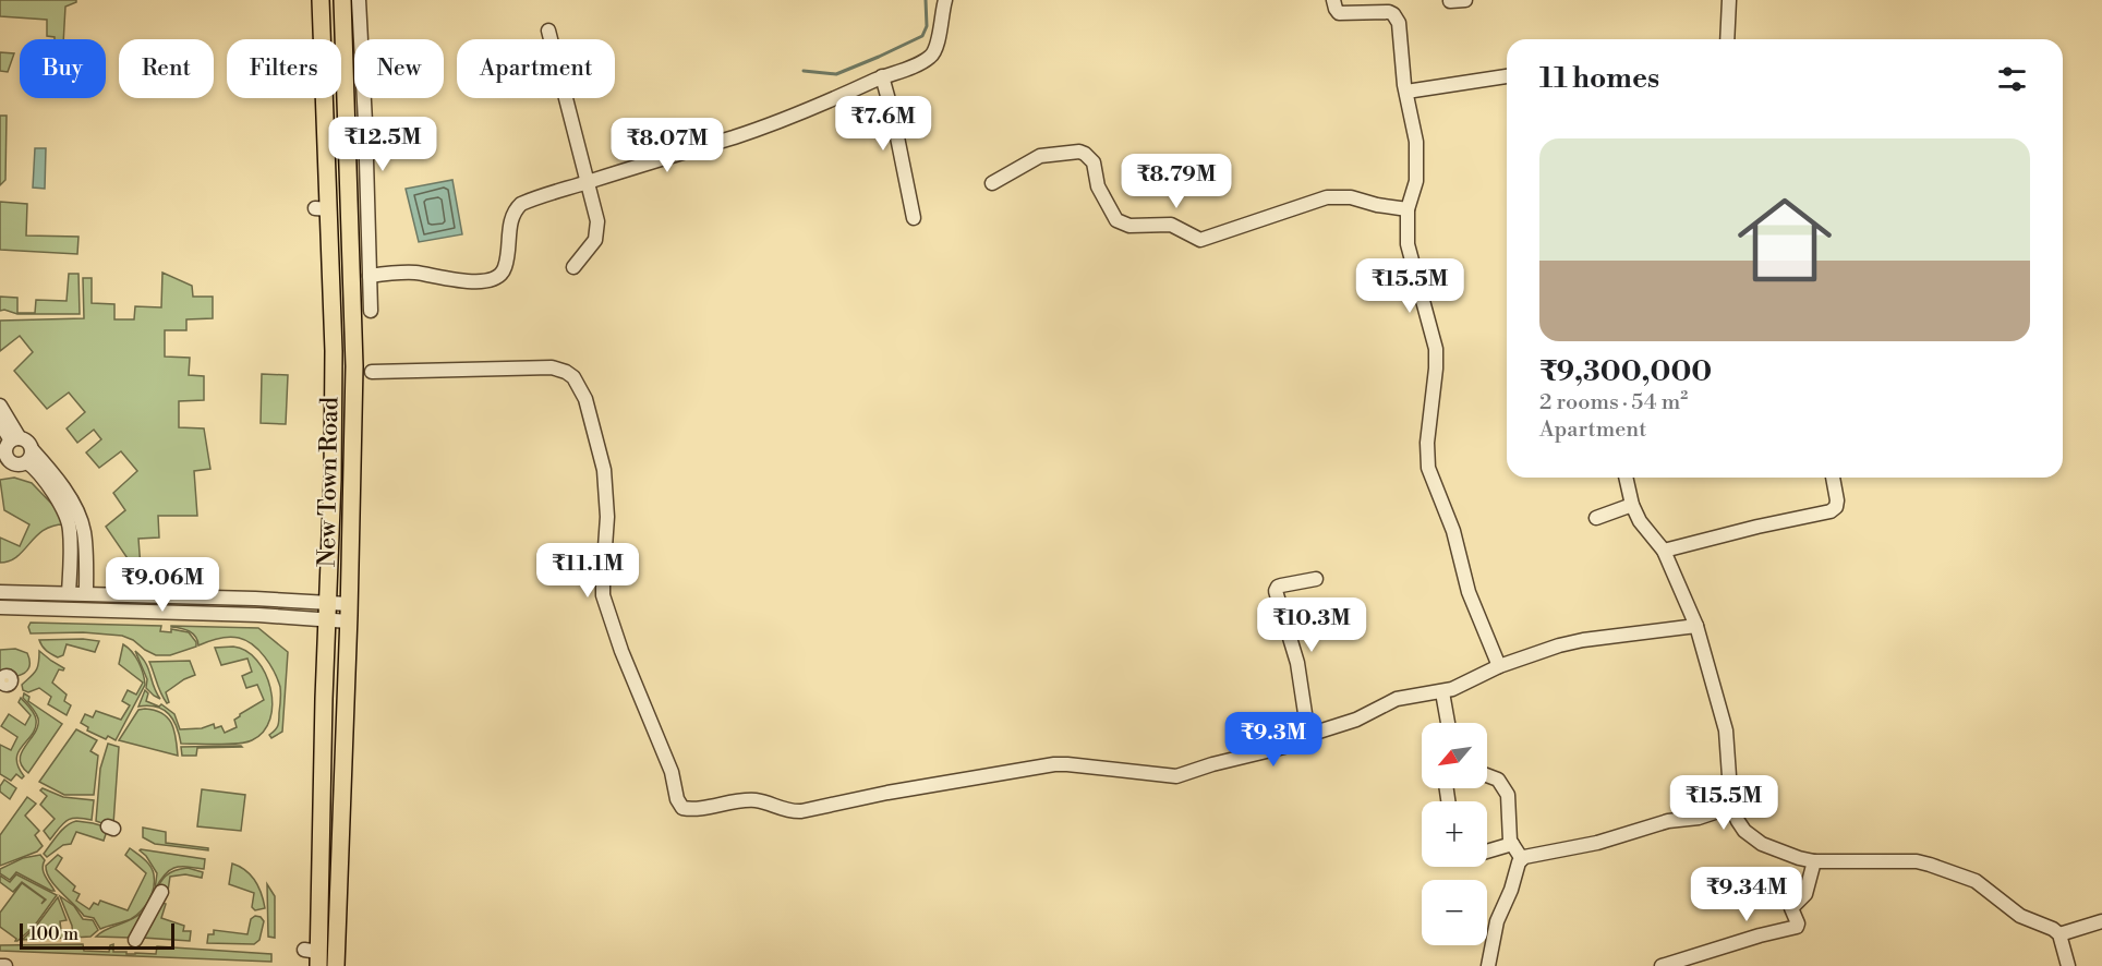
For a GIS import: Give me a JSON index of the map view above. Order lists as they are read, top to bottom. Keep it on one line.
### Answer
{"streets":{"main road":["New Town Road"]},"scale_bar":"100 m","north":"bottom left","page":{"chip":["Buy","Rent","Filters","New","Apartment"],"heading":"11 homes","price":["₹7.6M","₹12.5M","₹8.07M","₹8.79M","₹15.5M","₹11.1M","₹9.06M","₹10.3M","₹9.3M","₹15.5M","₹9.34M"],"list":[{"name":"₹9,300,000","note":"2 rooms · 54 m² · Apartment"}],"map_buttons":["+","−"],"scale":"100 m"}}
